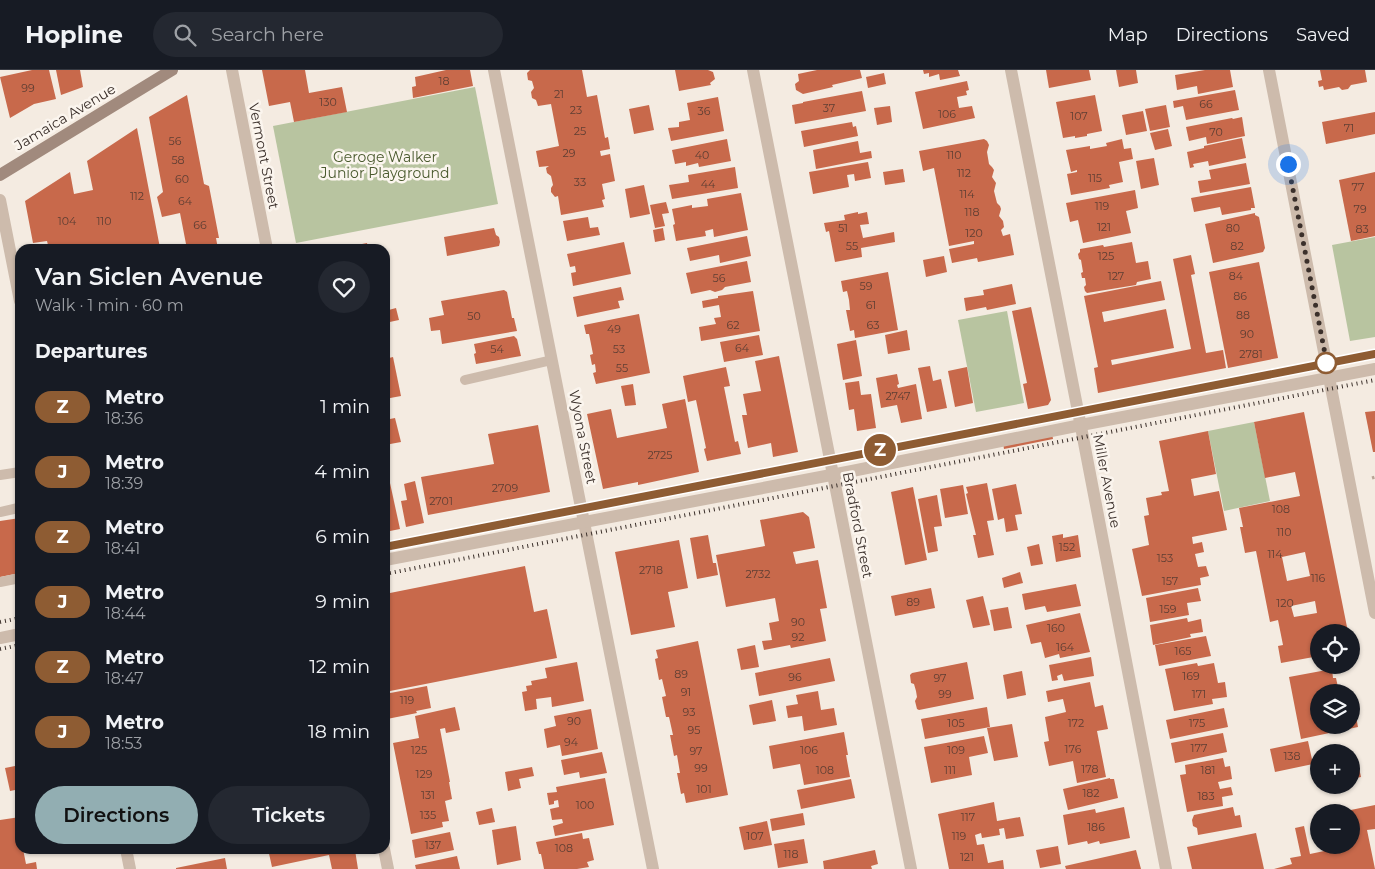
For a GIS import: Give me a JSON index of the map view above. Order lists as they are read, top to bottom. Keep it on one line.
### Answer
{"streets":{"main road":["Jamaica Avenue"],"street":["Vermont Street","Wyona Street","Miller Avenue","Bradford Street"]},"parks":["Geroge Walker Junior Playground"],"lines":["metro line Z"],"house_numbers":["18","99","21","130","66","37","23","36","106","107","71","25","70","56","29","40","110","58","112","115","60","33","44","77","114","112","64","119","79","118","104","110","66","121","51","80","83","120","55","82","125","127","84","56","59","86","61","88","50","62","63","49","90","64","54","53","2781","55","2747","2725","2709","2701","108","110","152","114","153","2718","2732","116","157","89","120","159","90","160","92","164","165","89","169","96","97","91","99","171","119","93","90","105","172","175","95","94","177","176","125","106","109","97","138","99","178","108","111","181","129","101","182","131","183","100","135","117","186","107","119","137","108","118","121"],"page":{"header":"Hopline","search":"Search here","nav":["Map","Directions","Saved"],"on_map":"Z","heading":[["Van Siclen Avenue","Walk · 1 min · 60 m"],"Departures"],"list":[{"mark":"Z","name":"Metro","note":"18:36","value":"1 min"},{"mark":"J","name":"Metro","note":"18:39","value":"4 min"},{"mark":"Z","name":"Metro","note":"18:41","value":"6 min"},{"mark":"J","name":"Metro","note":"18:44","value":"9 min"},{"mark":"Z","name":"Metro","note":"18:47","value":"12 min"},{"mark":"J","name":"Metro","note":"18:53","value":"18 min"}],"map_buttons":["+","−"],"buttons":["Directions","Tickets"]}}
